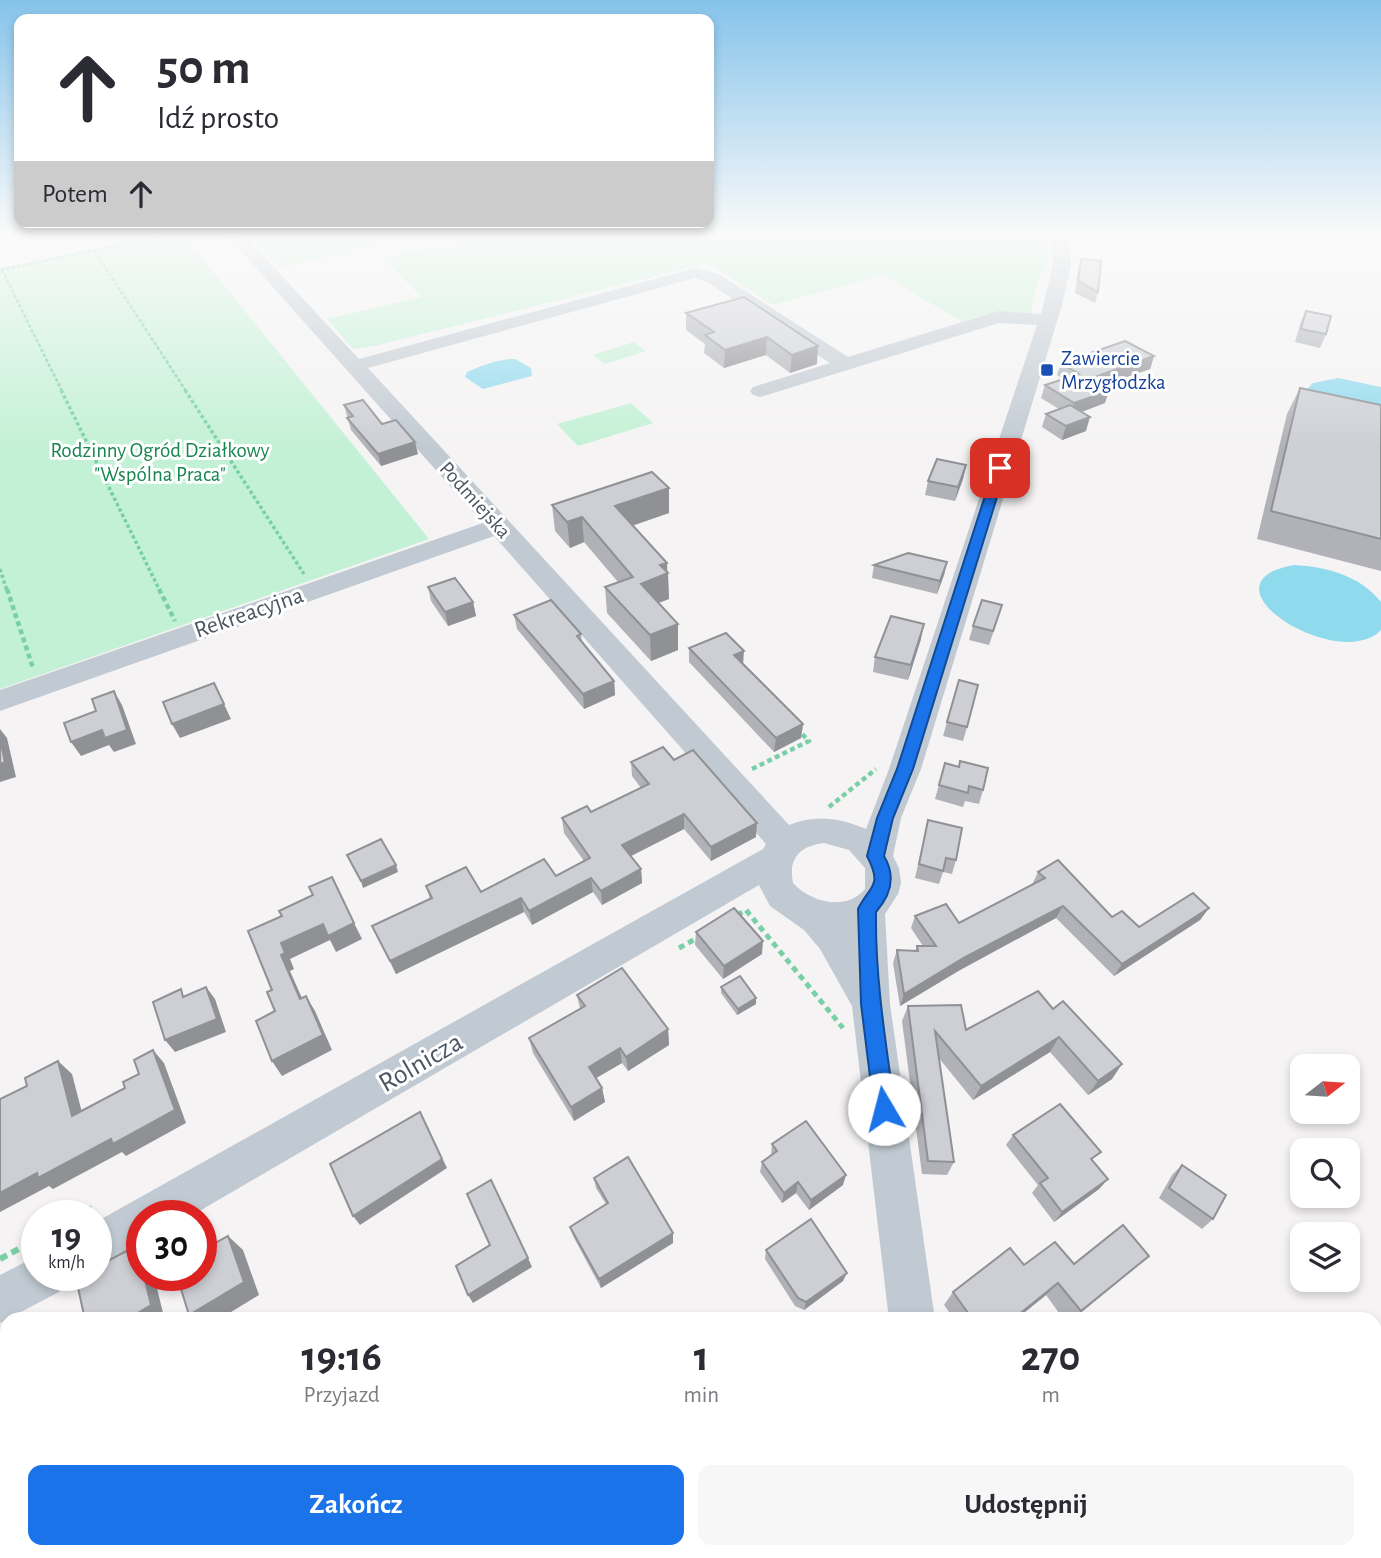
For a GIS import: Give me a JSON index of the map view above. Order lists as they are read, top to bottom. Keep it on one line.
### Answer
{"streets":{"street":["Podmiejska","Rekreacyjna","Rolnicza"]},"crossings":[["Podmiejska","Rekreacyjna"],["Podmiejska","Rolnicza"]],"parks":["Rodzinny Ogród Działkowy \"Wspólna Praca\""],"places":{"transit":["Zawiercie Mrzygłodzka"]},"north":"right","page":{"turn":["50 m","Idź prosto"],"then":"Potem","speed":"19 km/h","limit":"30","eta":["19:16","Przyjazd","1","min","270","m"],"buttons":["Zakończ","Udostępnij"]}}
